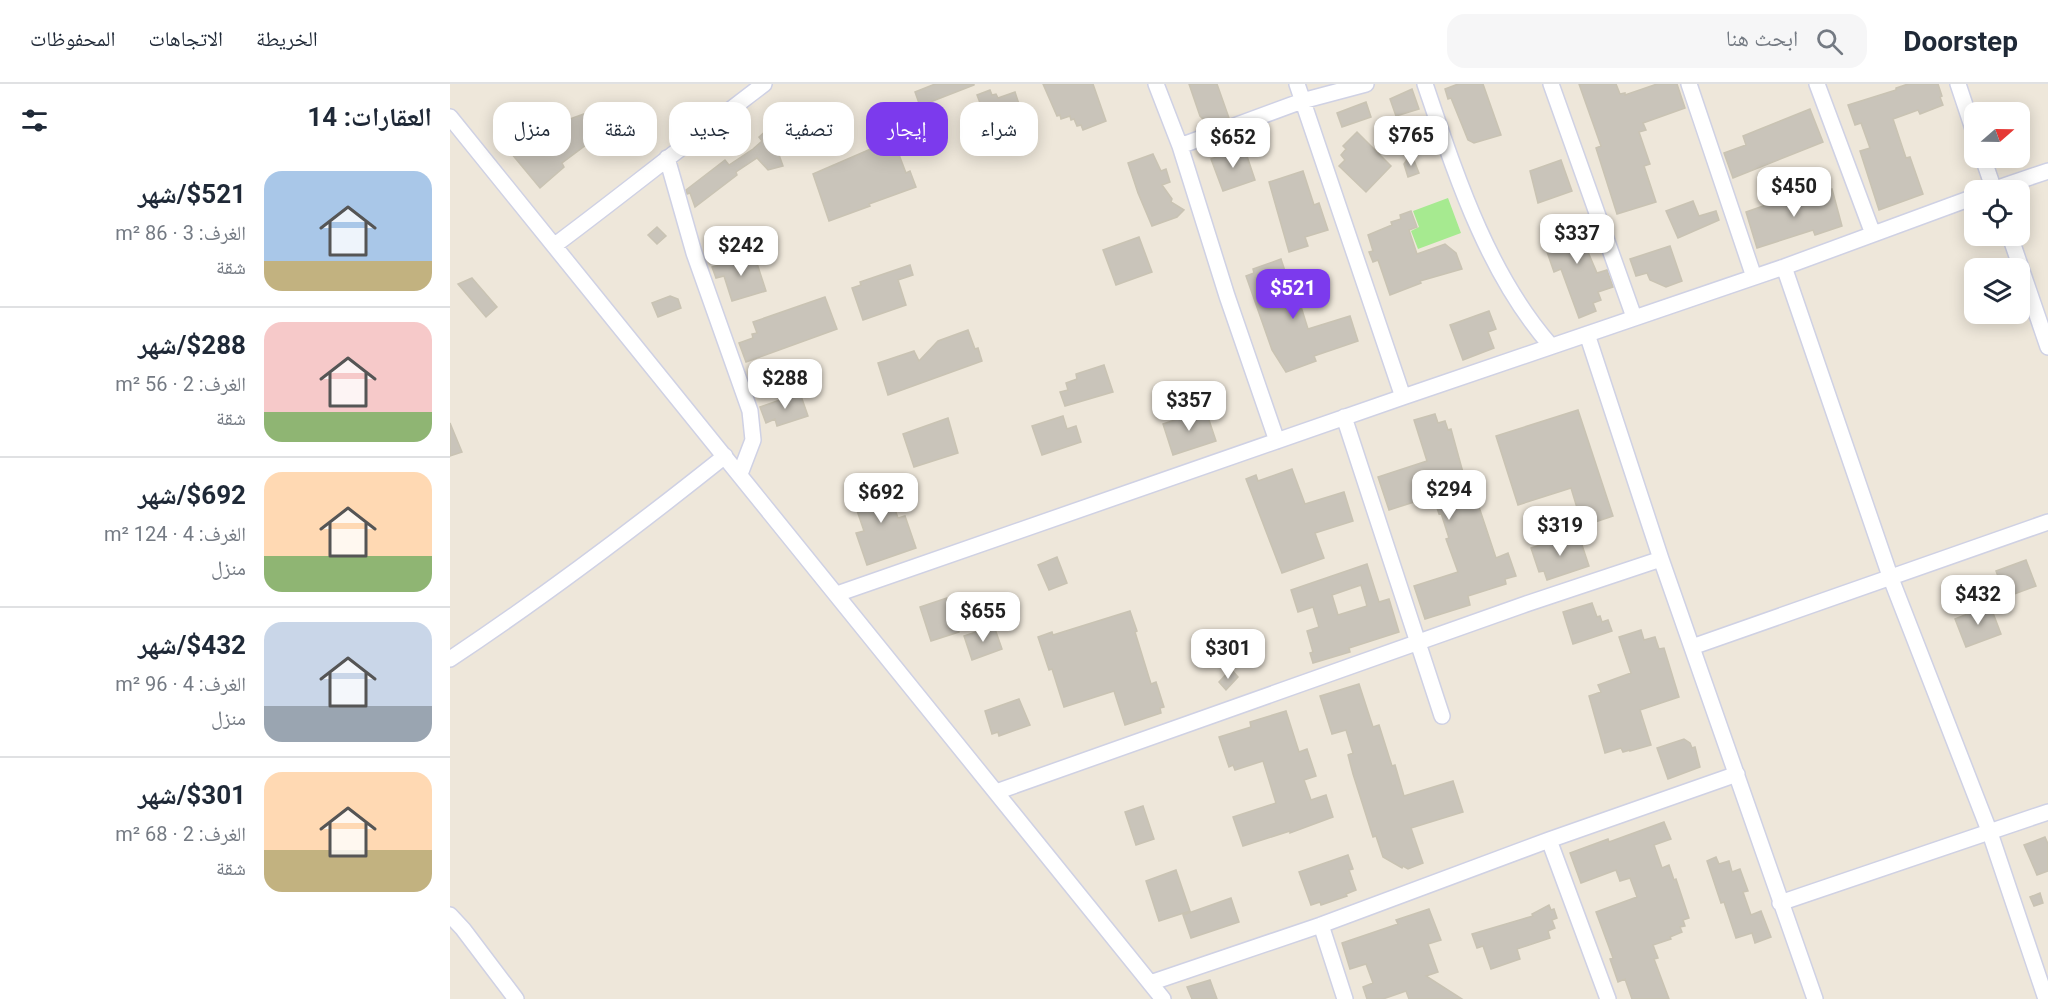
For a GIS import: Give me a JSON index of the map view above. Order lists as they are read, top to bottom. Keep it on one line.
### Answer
{"north":"right","page":{"header":"Doorstep","search":"ابحث هنا","nav":["الخريطة","الاتجاهات","المحفوظات"],"heading":"العقارات: 14","chip":["شراء","إيجار","تصفية","جديد","شقة","منزل"],"price":["$765","$652","$450","$337","$242","$521","$288","$357","$294","$692","$319","$432","$655","$301"],"list":[{"name":"$521/شهر","note":"الغرف: 3 · 86 m² · شقة"},{"name":"$288/شهر","note":"الغرف: 2 · 56 m² · شقة"},{"name":"$692/شهر","note":"الغرف: 4 · 124 m² · منزل"},{"name":"$432/شهر","note":"الغرف: 4 · 96 m² · منزل"},{"name":"$301/شهر","note":"الغرف: 2 · 68 m² · شقة"}]}}
